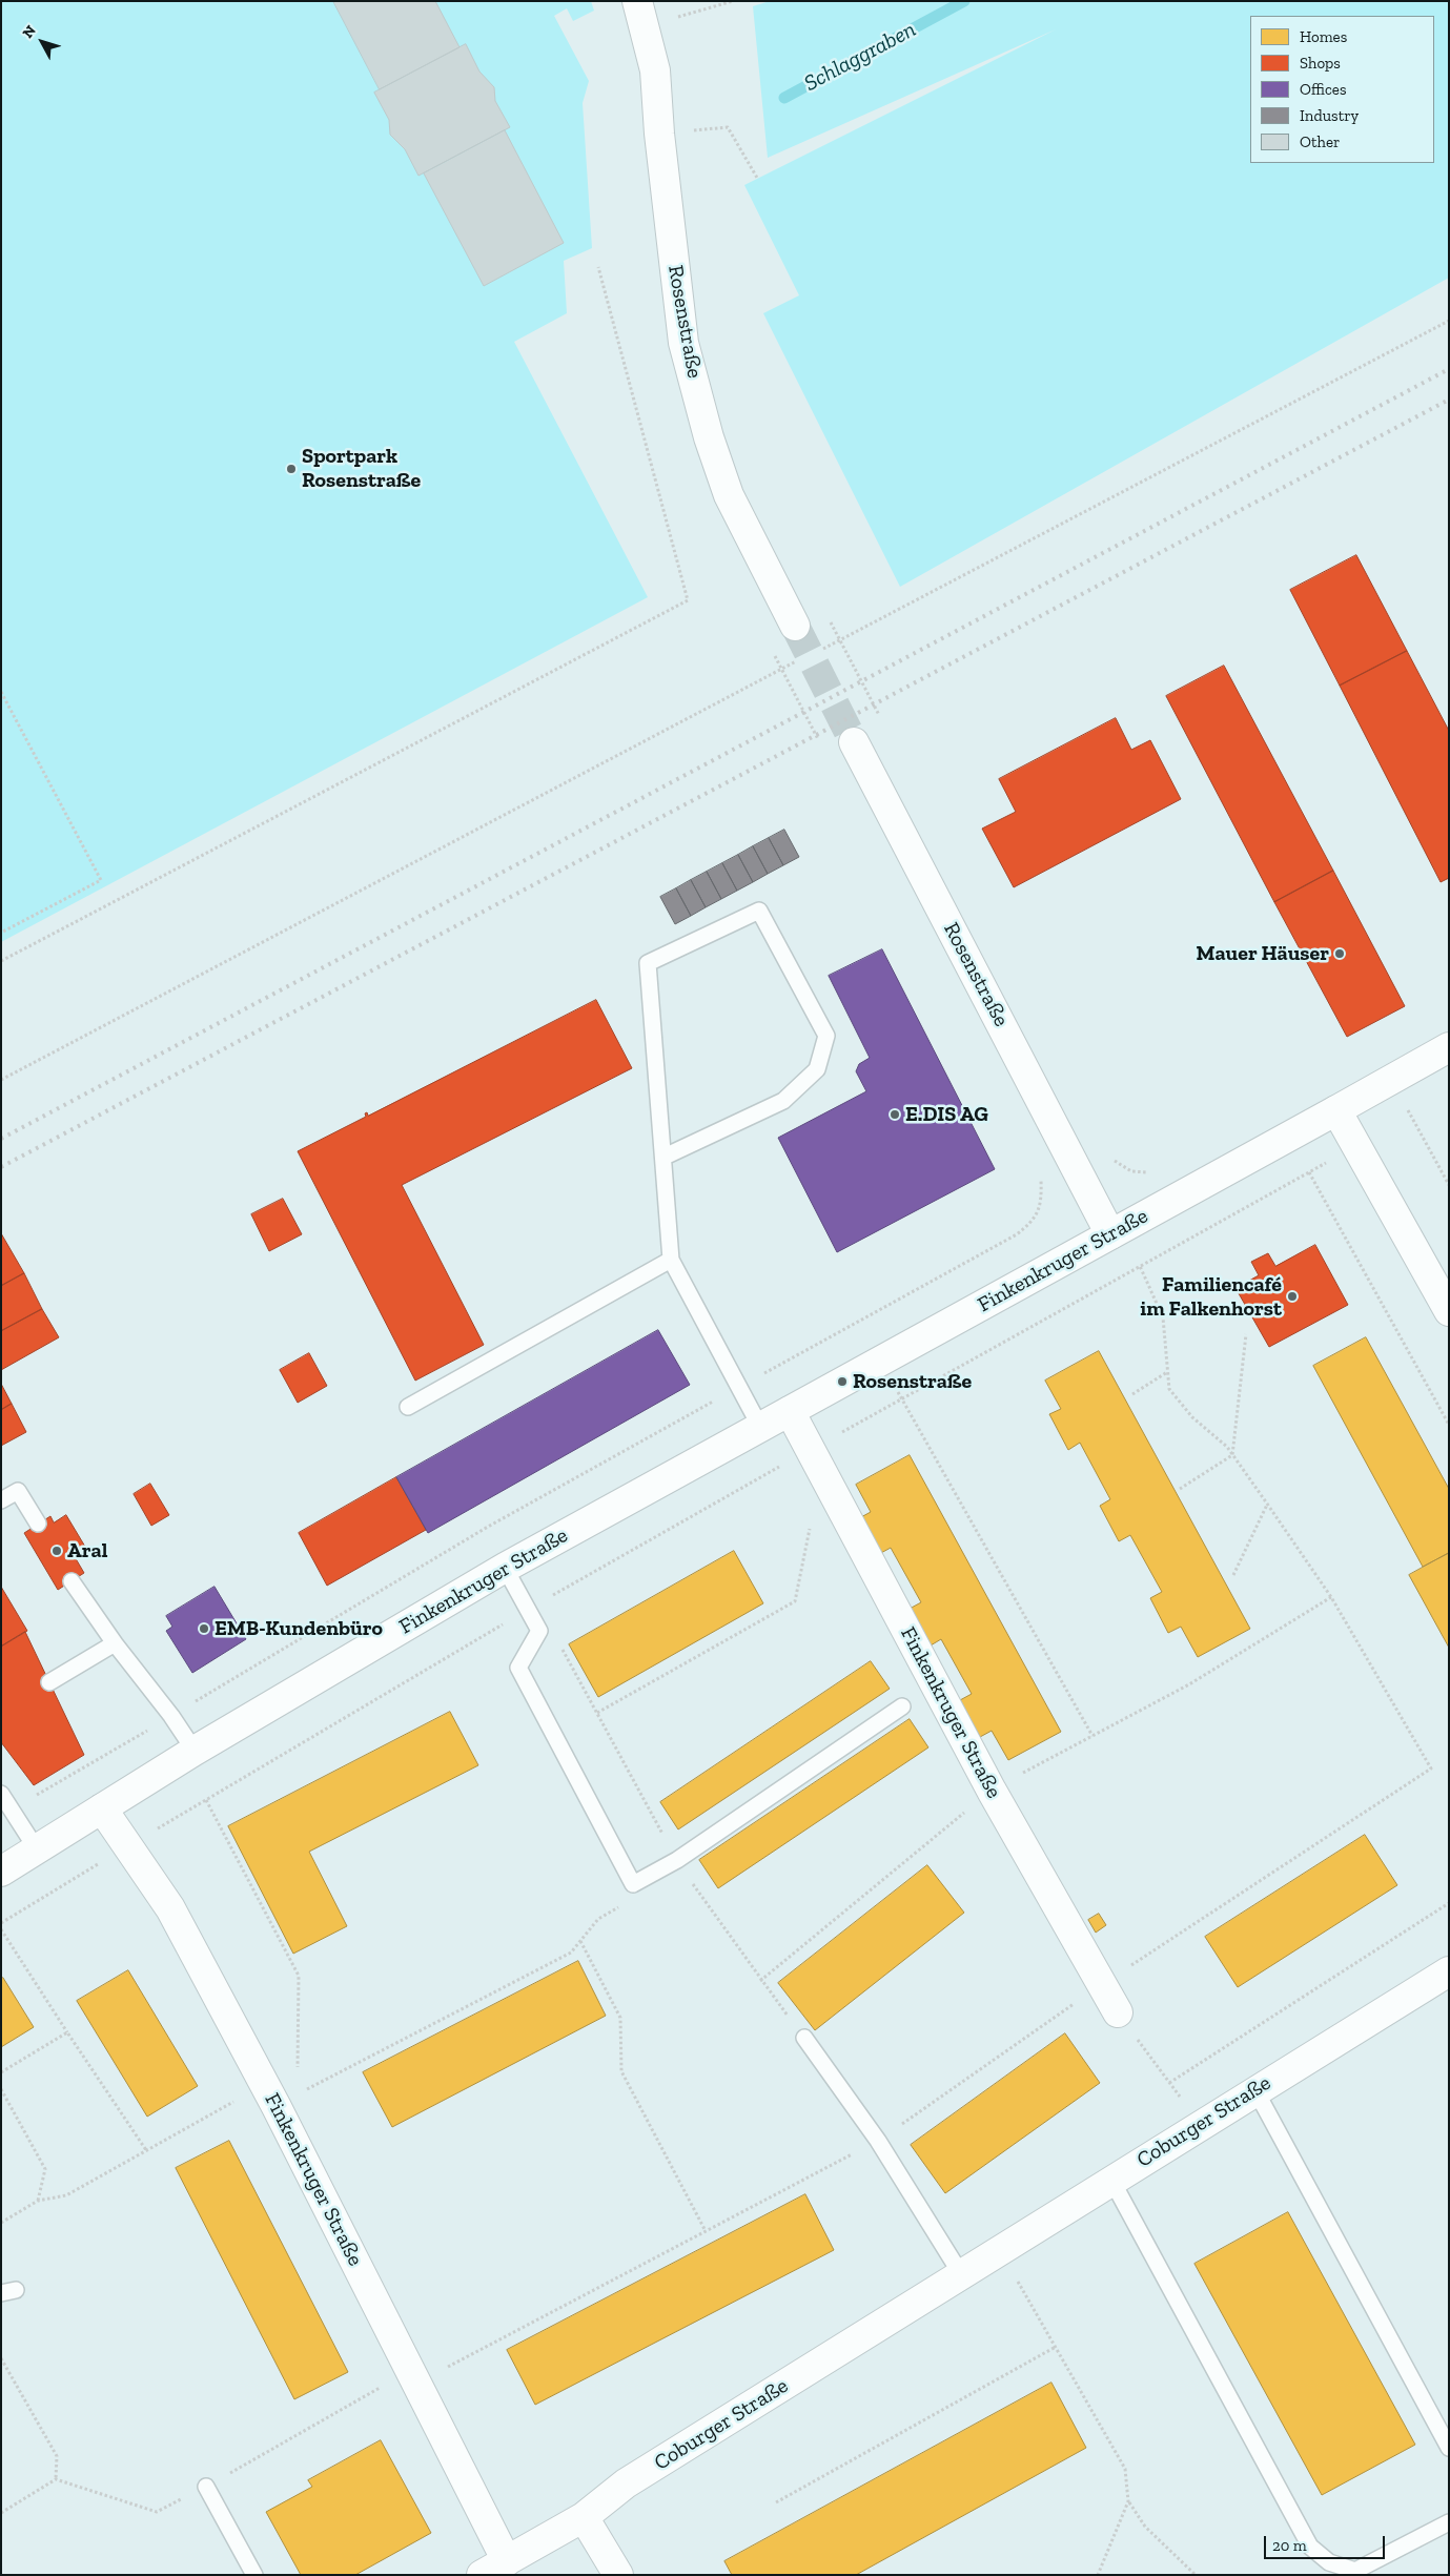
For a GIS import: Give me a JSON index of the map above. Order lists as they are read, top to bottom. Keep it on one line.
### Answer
{"streets":{"street":["Rosenstraße","Finkenkruger Straße","Coburger Straße"]},"crossings":[["Rosenstraße","Finkenkruger Straße"],["Finkenkruger Straße","Coburger Straße"]],"water":["Schlaggraben"],"places":["Sportpark Rosenstraße","Mauer Häuser","E.DIS AG","Familiencafé im Falkenhorst","Rosenstraße","Aral","EMB-Kundenbüro"],"legend":["Homes","Shops","Offices","Industry","Other"],"scale_bar":"20 m","north":"top left"}
